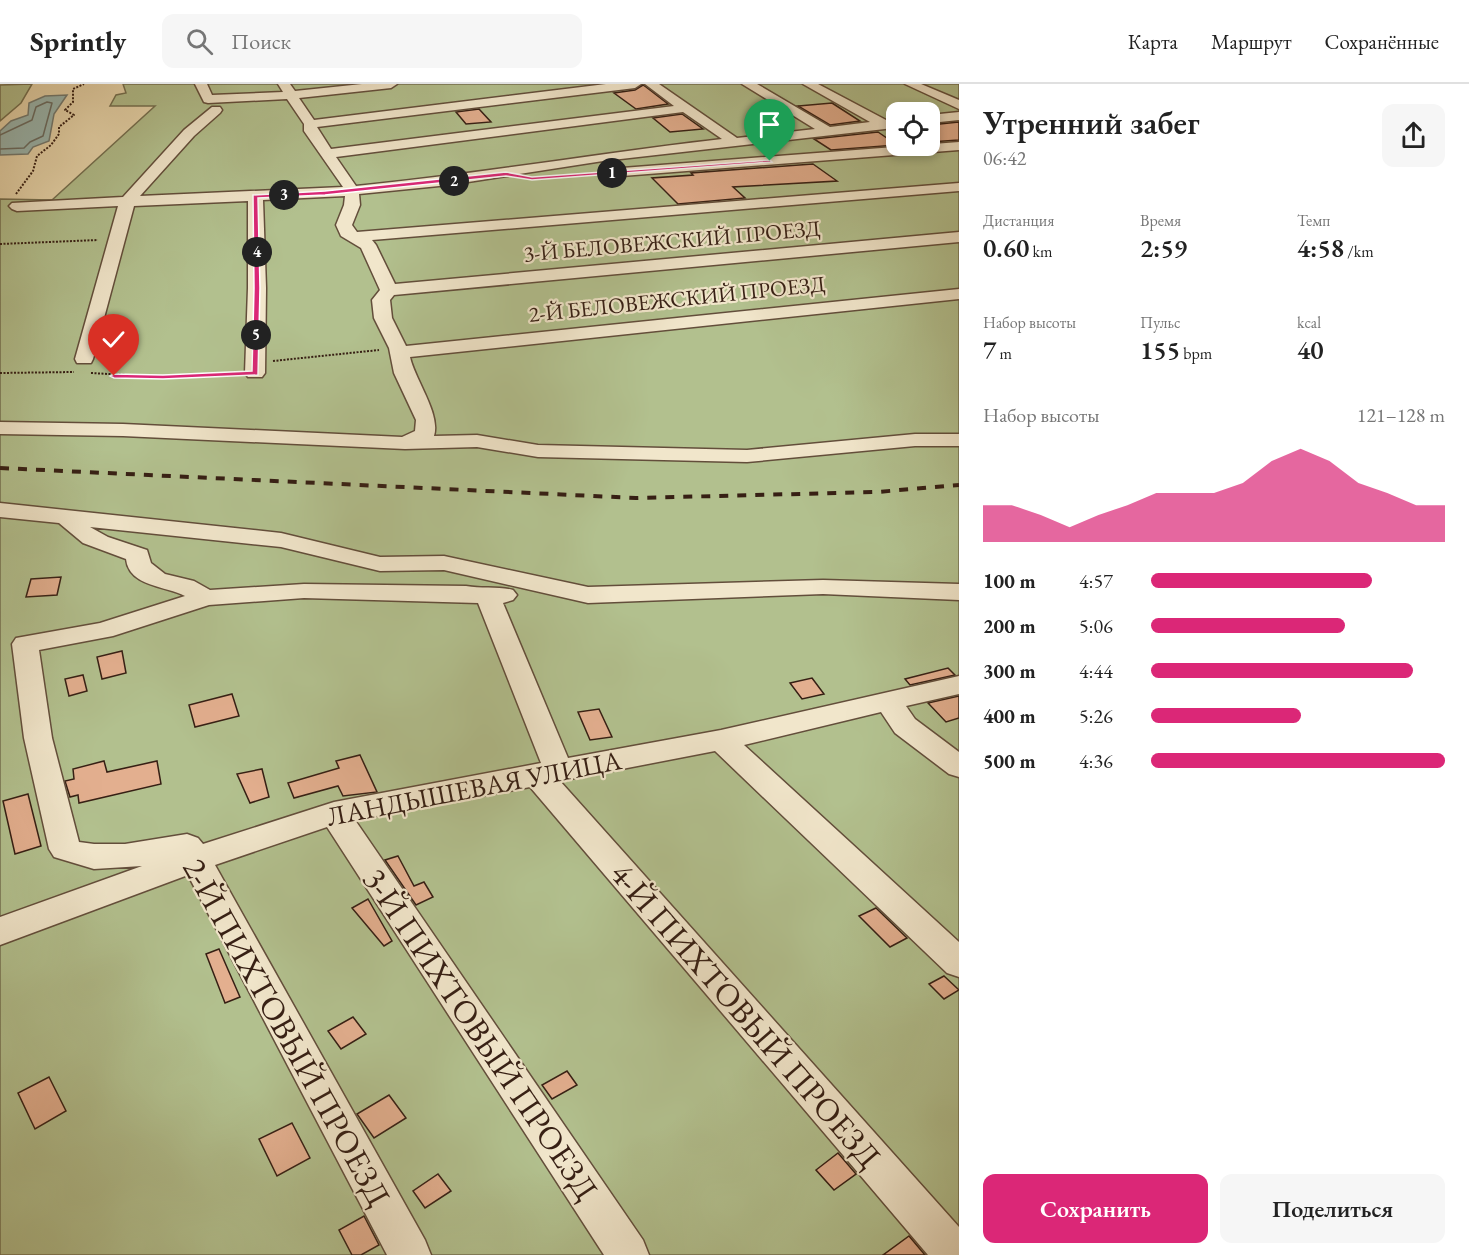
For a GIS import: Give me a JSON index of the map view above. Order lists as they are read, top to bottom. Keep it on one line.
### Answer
{"streets":{"lane":["3-Й БЕЛОВЕЖСКИЙ ПРОЕЗД","2-Й БЕЛОВЕЖСКИЙ ПРОЕЗД","ЛАНДЫШЕВАЯ УЛИЦА","4-Й ПИХТОВЫЙ ПРОЕЗД","2-Й ПИХТОВЫЙ ПРОЕЗД","3-Й ПИХТОВЫЙ ПРОЕЗД"]},"crossings":[["ЛАНДЫШЕВАЯ УЛИЦА","4-Й ПИХТОВЫЙ ПРОЕЗД"],["ЛАНДЫШЕВАЯ УЛИЦА","2-Й ПИХТОВЫЙ ПРОЕЗД"],["ЛАНДЫШЕВАЯ УЛИЦА","3-Й ПИХТОВЫЙ ПРОЕЗД"]],"page":{"header":"Sprintly","search":"Поиск","nav":["Карта","Маршрут","Сохранённые"],"heading":["Утренний забег","06:42"],"pins":["1","2","3","4","5"],"stats":[["Дистанция","0.60 km"],["Время","2:59"],["Темп","4:58 /km"],["Набор высоты","7 m"],["Пульс","155 bpm"],["kcal","40"]],"chart":["Набор высоты","121–128 m"],"list":[{"name":"100 m","note":"4:57"},{"name":"200 m","note":"5:06"},{"name":"300 m","note":"4:44"},{"name":"400 m","note":"5:26"},{"name":"500 m","note":"4:36"}],"buttons":["Сохранить","Поделиться"]}}
